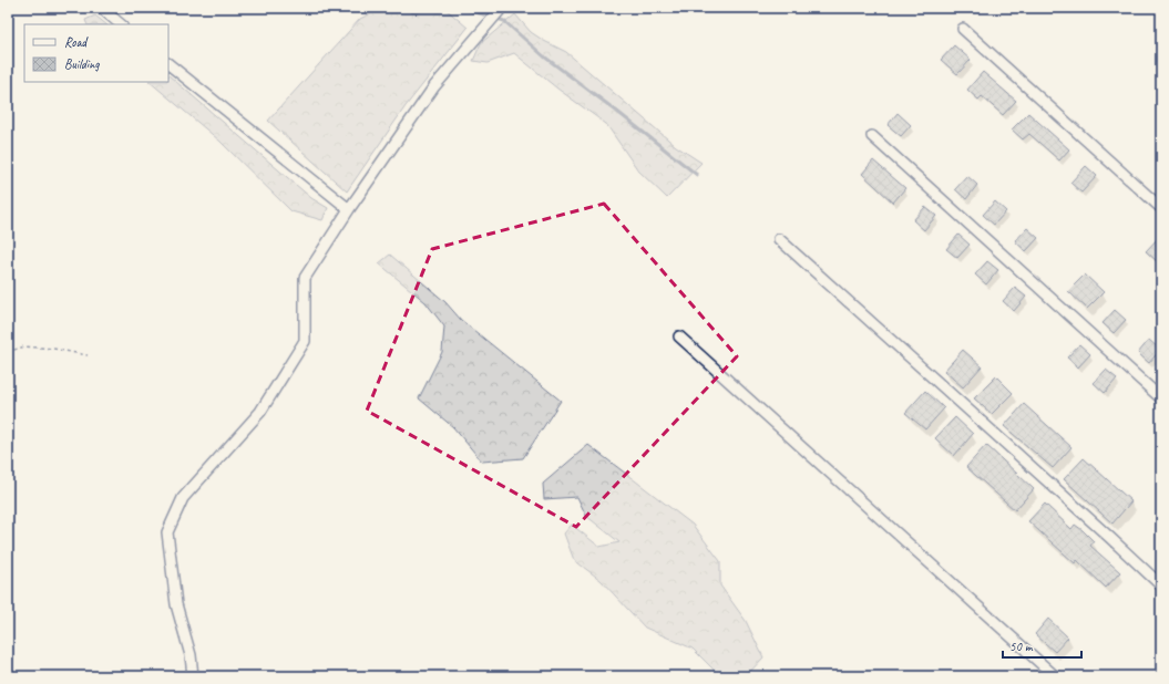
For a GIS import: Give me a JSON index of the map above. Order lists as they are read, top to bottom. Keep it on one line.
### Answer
{"legend":["Road","Building"],"scale_bar":"50 m"}
